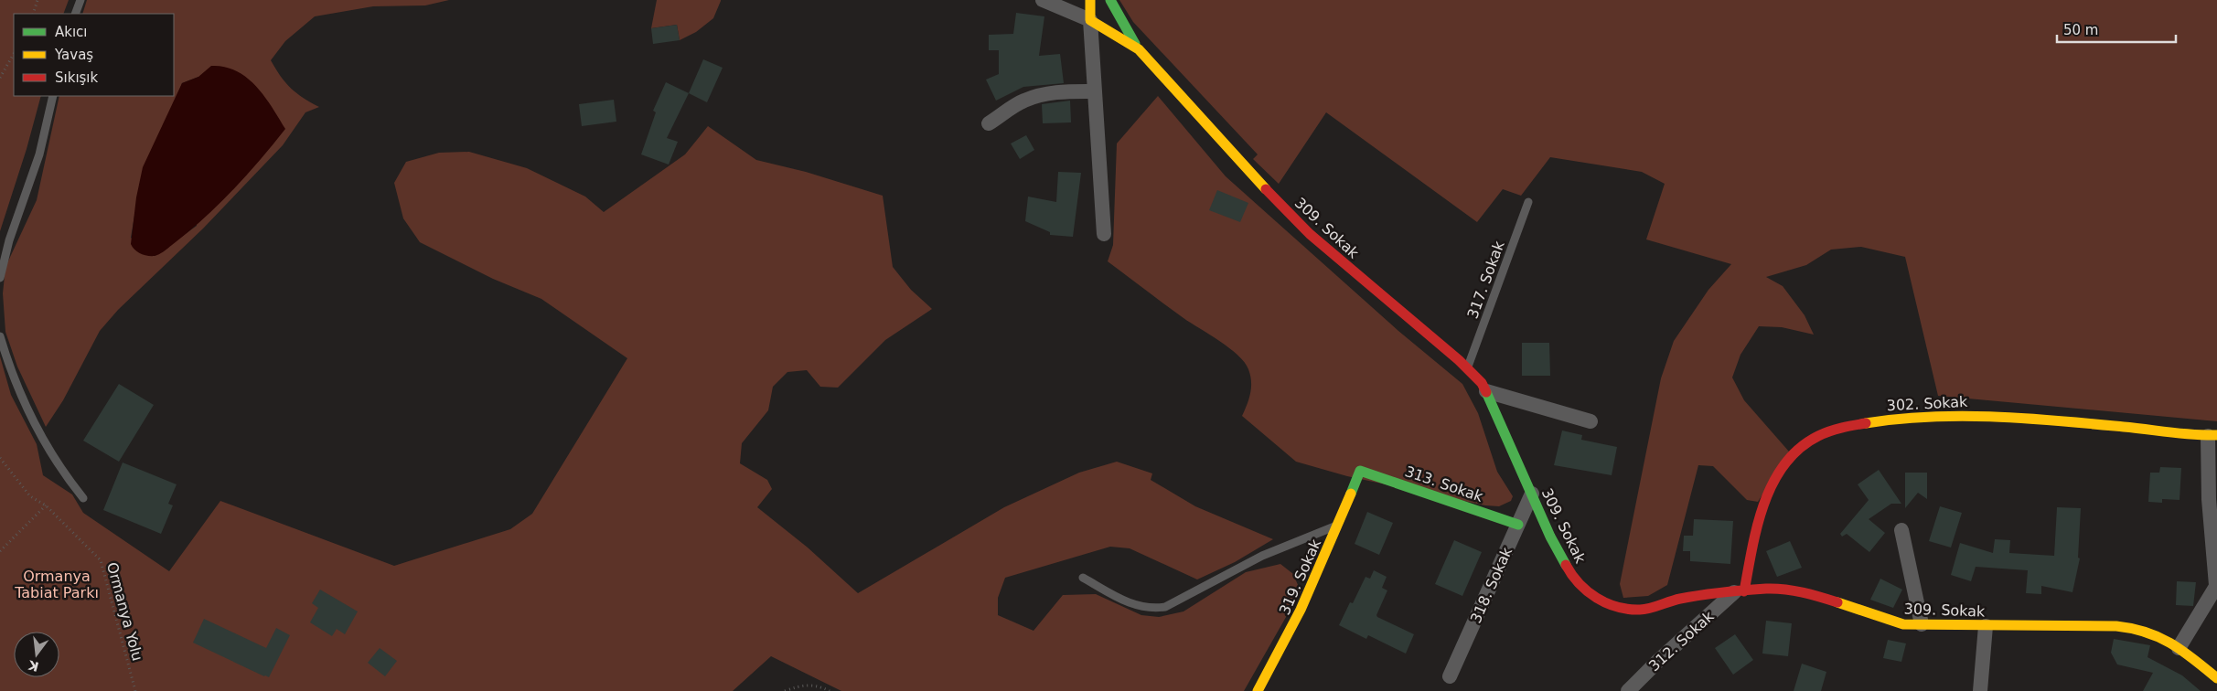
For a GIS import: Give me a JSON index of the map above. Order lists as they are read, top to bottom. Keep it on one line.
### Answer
{"streets":{"street":["309. Sokak","302. Sokak","313. Sokak","319. Sokak","318. Sokak","312. Sokak"],"lane":["317. Sokak"],"path":["Ormanya Yolu"]},"crossings":[["309. Sokak","317. Sokak"],["309. Sokak","302. Sokak"],["309. Sokak","318. Sokak"],["309. Sokak","312. Sokak"],["302. Sokak","312. Sokak"],["313. Sokak","319. Sokak"],["313. Sokak","318. Sokak"]],"parks":["Ormanya Tabiat Parkı"],"legend":["Akıcı","Yavaş","Sıkışık"],"scale_bar":"50 m","north":"bottom"}
